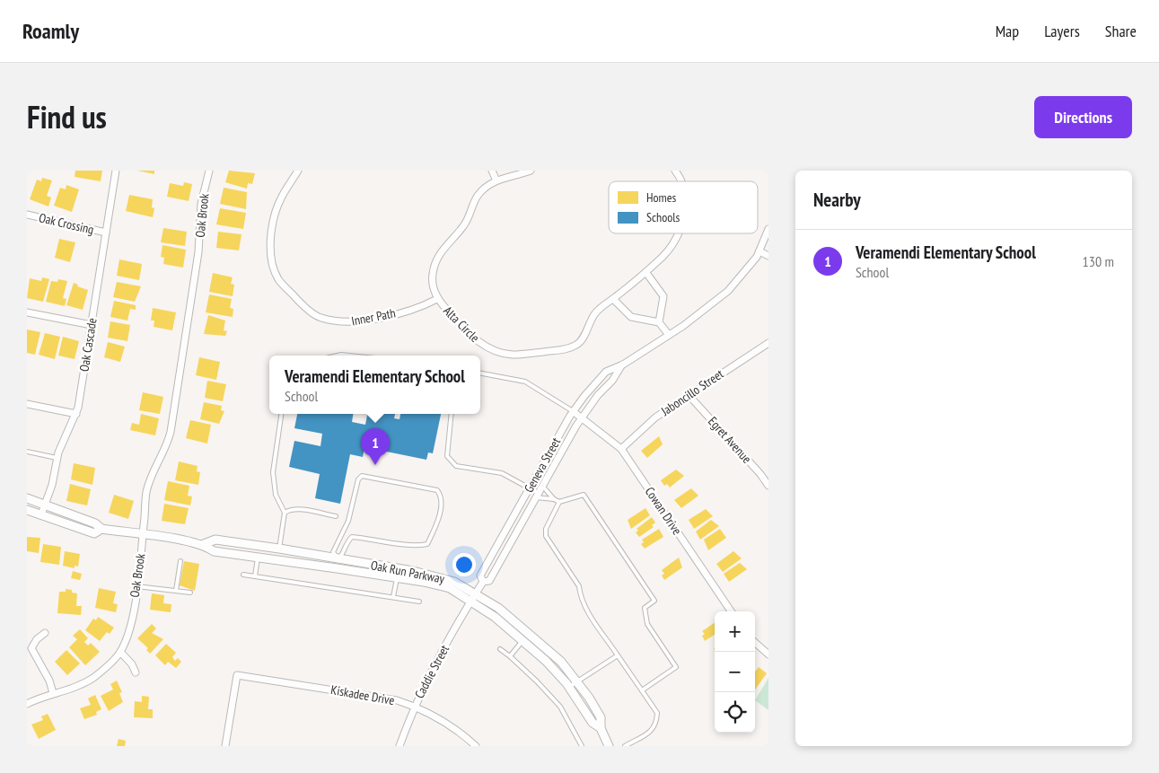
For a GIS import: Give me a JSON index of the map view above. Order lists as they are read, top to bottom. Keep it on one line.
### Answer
{"streets":{"street":["Oak Brook","Oak Crossing","Inner Path","Alta Circle","Oak Cascade","Jaboncillo Street","Egret Avenue","Geneva Street","Cowan Drive","Oak Run Parkway","Caddie Street","Kiskadee Drive"]},"crossings":[["Oak Brook","Oak Run Parkway"],["Oak Crossing","Oak Cascade"],["Inner Path","Alta Circle"],["Oak Cascade","Oak Run Parkway"],["Jaboncillo Street","Egret Avenue"],["Jaboncillo Street","Cowan Drive"],["Geneva Street","Cowan Drive"],["Geneva Street","Oak Run Parkway"],["Geneva Street","Caddie Street"],["Oak Run Parkway","Caddie Street"],["Caddie Street","Kiskadee Drive"]],"legend":["Homes","Schools"],"page":{"header":"Roamly","nav":["Map","Layers","Share"],"title":"Find us","buttons":"Directions","heading":"Nearby","list":[{"mark":"1","name":"Veramendi Elementary School","note":"School","value":"130 m"}],"popup":["Veramendi Elementary School","School"],"pins":"1","map_buttons":["+","−"]}}
